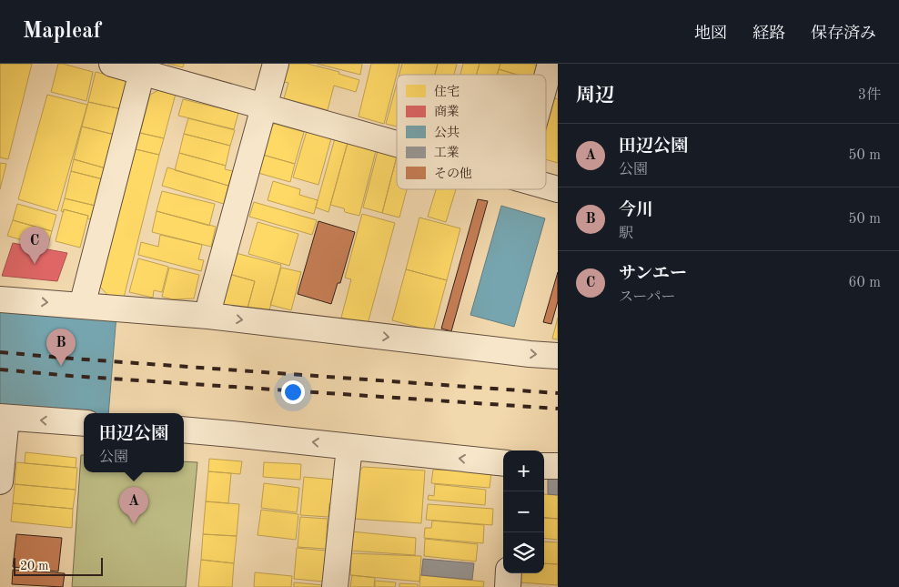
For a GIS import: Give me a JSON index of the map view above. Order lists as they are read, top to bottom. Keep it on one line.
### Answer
{"legend":["住宅","商業","公共","工業","その他"],"scale_bar":"20 m","page":{"header":"Mapleaf","nav":["地図","経路","保存済み"],"heading":["周辺","3件"],"list":[{"mark":"A","name":"田辺公園","note":"公園","value":"50 m"},{"mark":"B","name":"今川","note":"駅","value":"50 m"},{"mark":"C","name":"サンエー","note":"スーパー","value":"60 m"}],"pins":["C","B","A"],"popup":["田辺公園","公園"],"map_buttons":["+","−"],"scale":"20 m"}}
